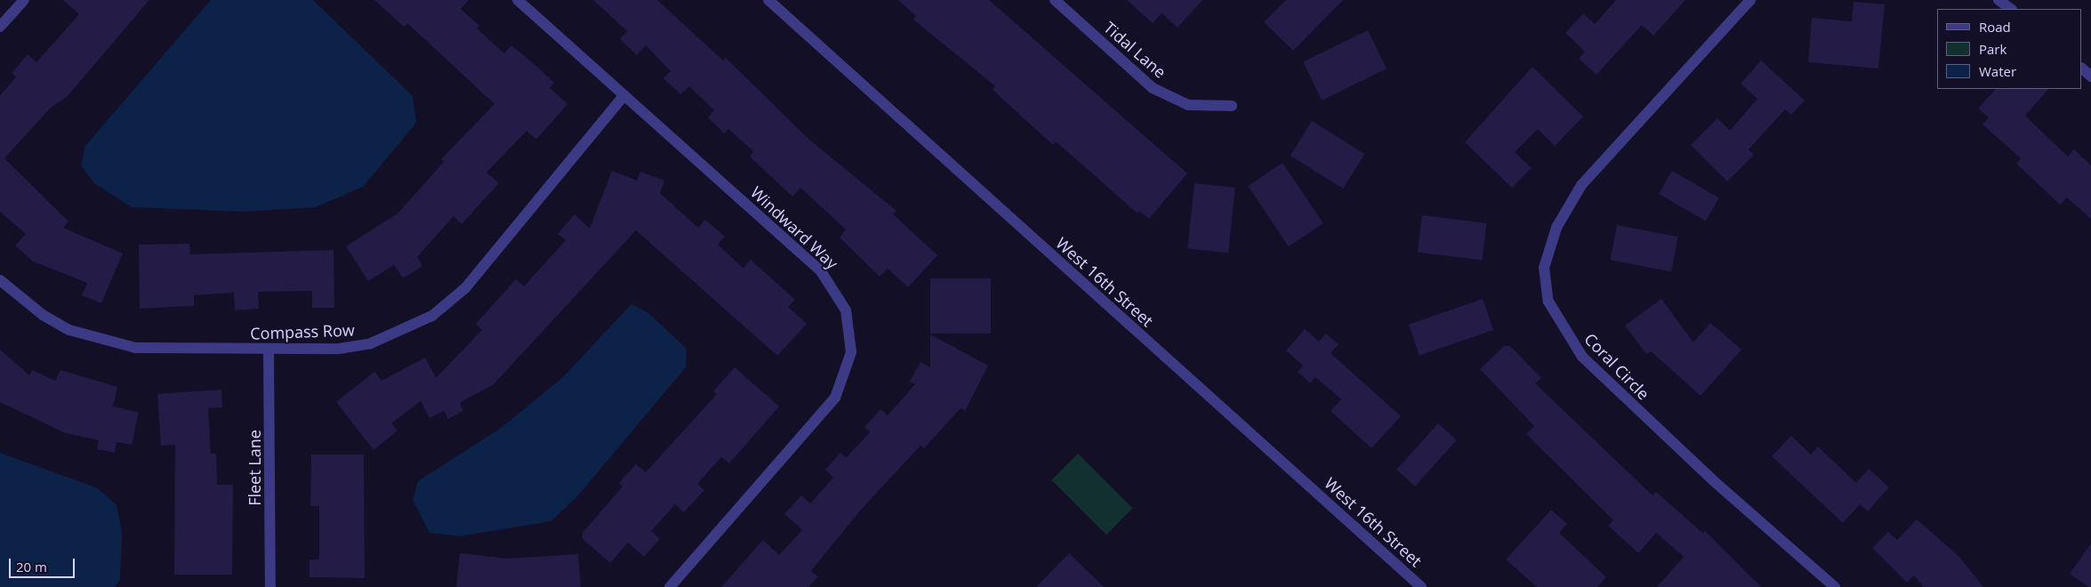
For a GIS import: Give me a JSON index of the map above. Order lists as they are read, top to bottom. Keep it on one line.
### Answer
{"streets":{"street":["Tidal Lane","Windward Way","West 16th Street","Compass Row","Coral Circle","Fleet Lane"]},"crossings":[["Windward Way","Compass Row"],["Compass Row","Fleet Lane"]],"legend":["Road","Park","Water"],"scale_bar":"20 m"}
